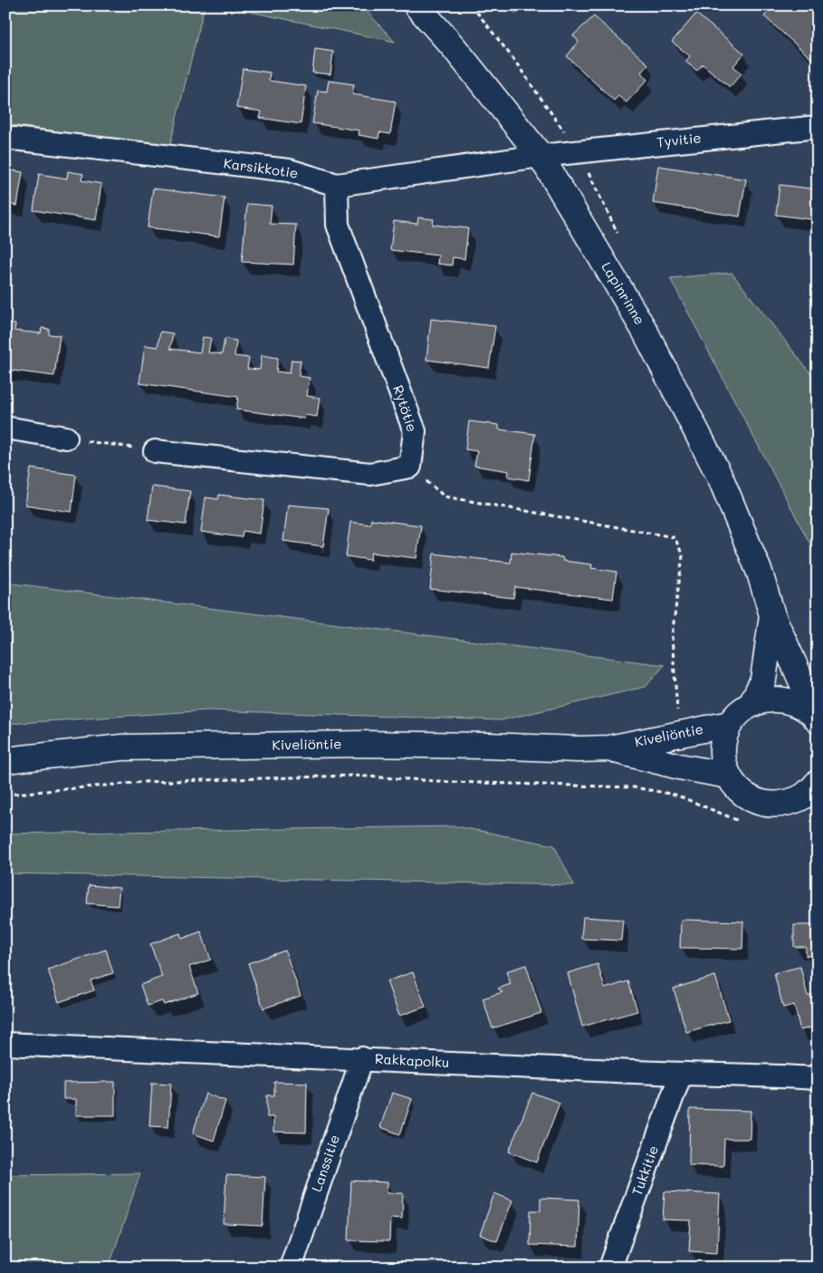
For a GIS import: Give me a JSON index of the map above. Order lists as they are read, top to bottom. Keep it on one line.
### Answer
{"streets":{"street":["Tyvitie","Karsikkotie","Lapinrinne","Rytötie","Kiveliöntie","Rakkapolku","Lanssitie","Tukkitie"]},"crossings":[["Tyvitie","Karsikkotie"],["Tyvitie","Lapinrinne"],["Karsikkotie","Lapinrinne"],["Karsikkotie","Rytötie"],["Rakkapolku","Lanssitie"],["Rakkapolku","Tukkitie"]]}
